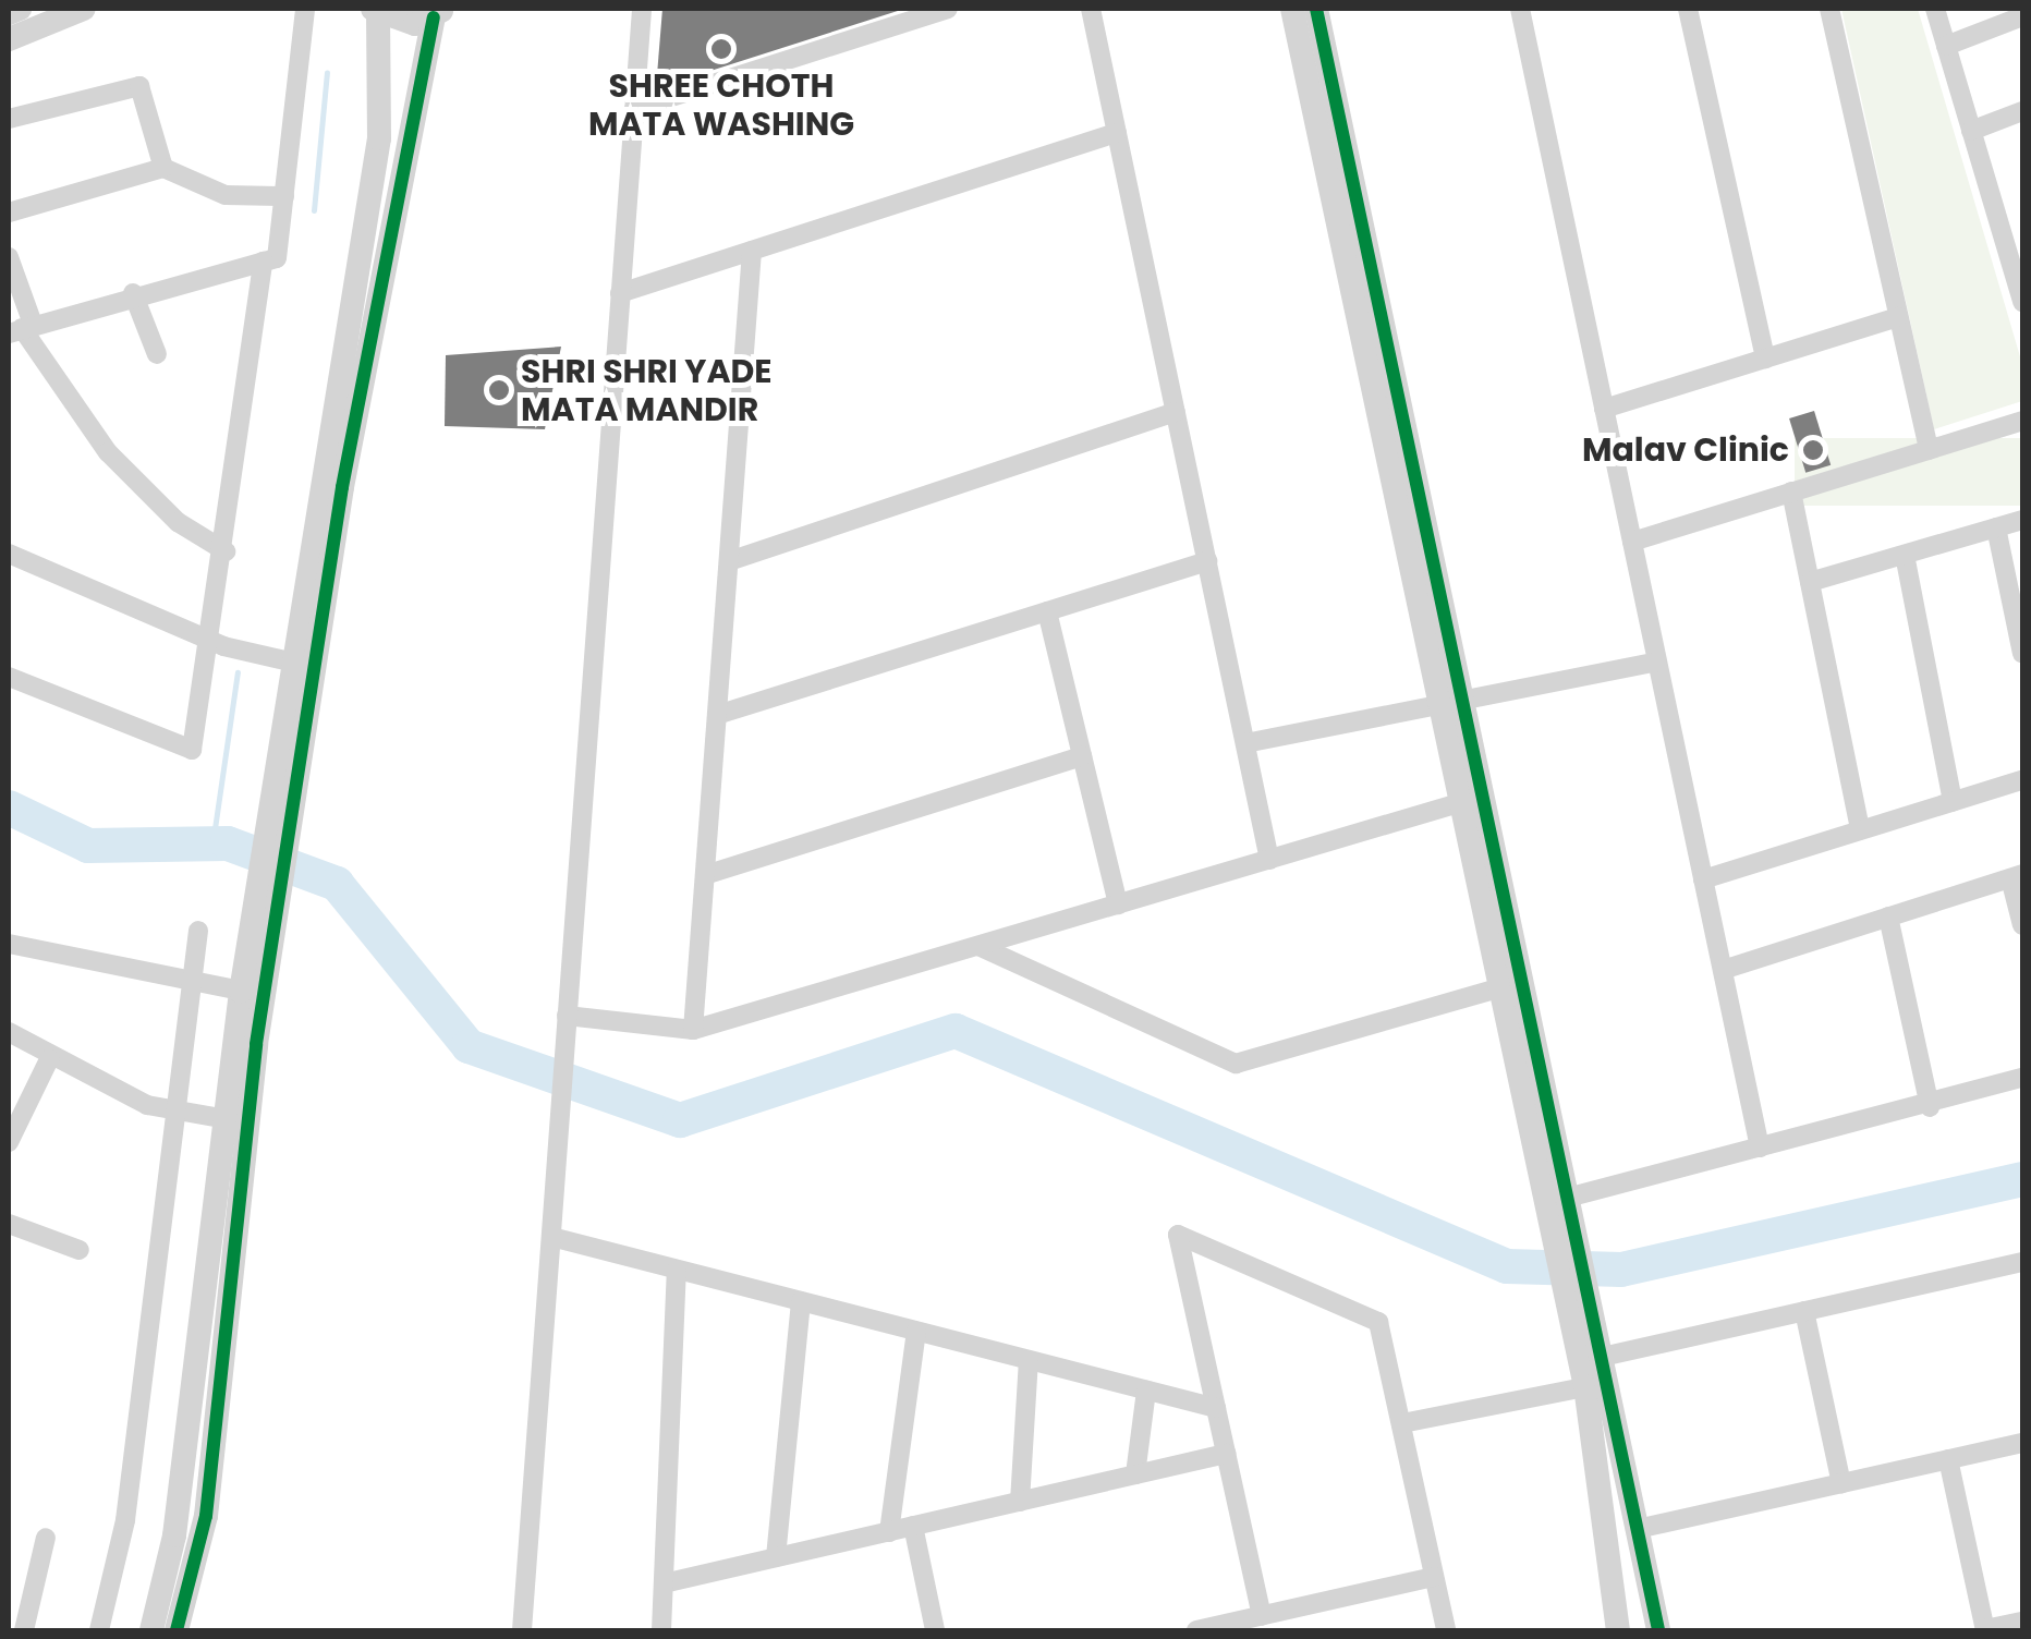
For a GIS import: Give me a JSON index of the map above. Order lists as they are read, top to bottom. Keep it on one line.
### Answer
{"places":["SHREE CHOTH MATA WASHING","SHRI SHRI YADE MATA MANDIR","Malav Clinic"]}
